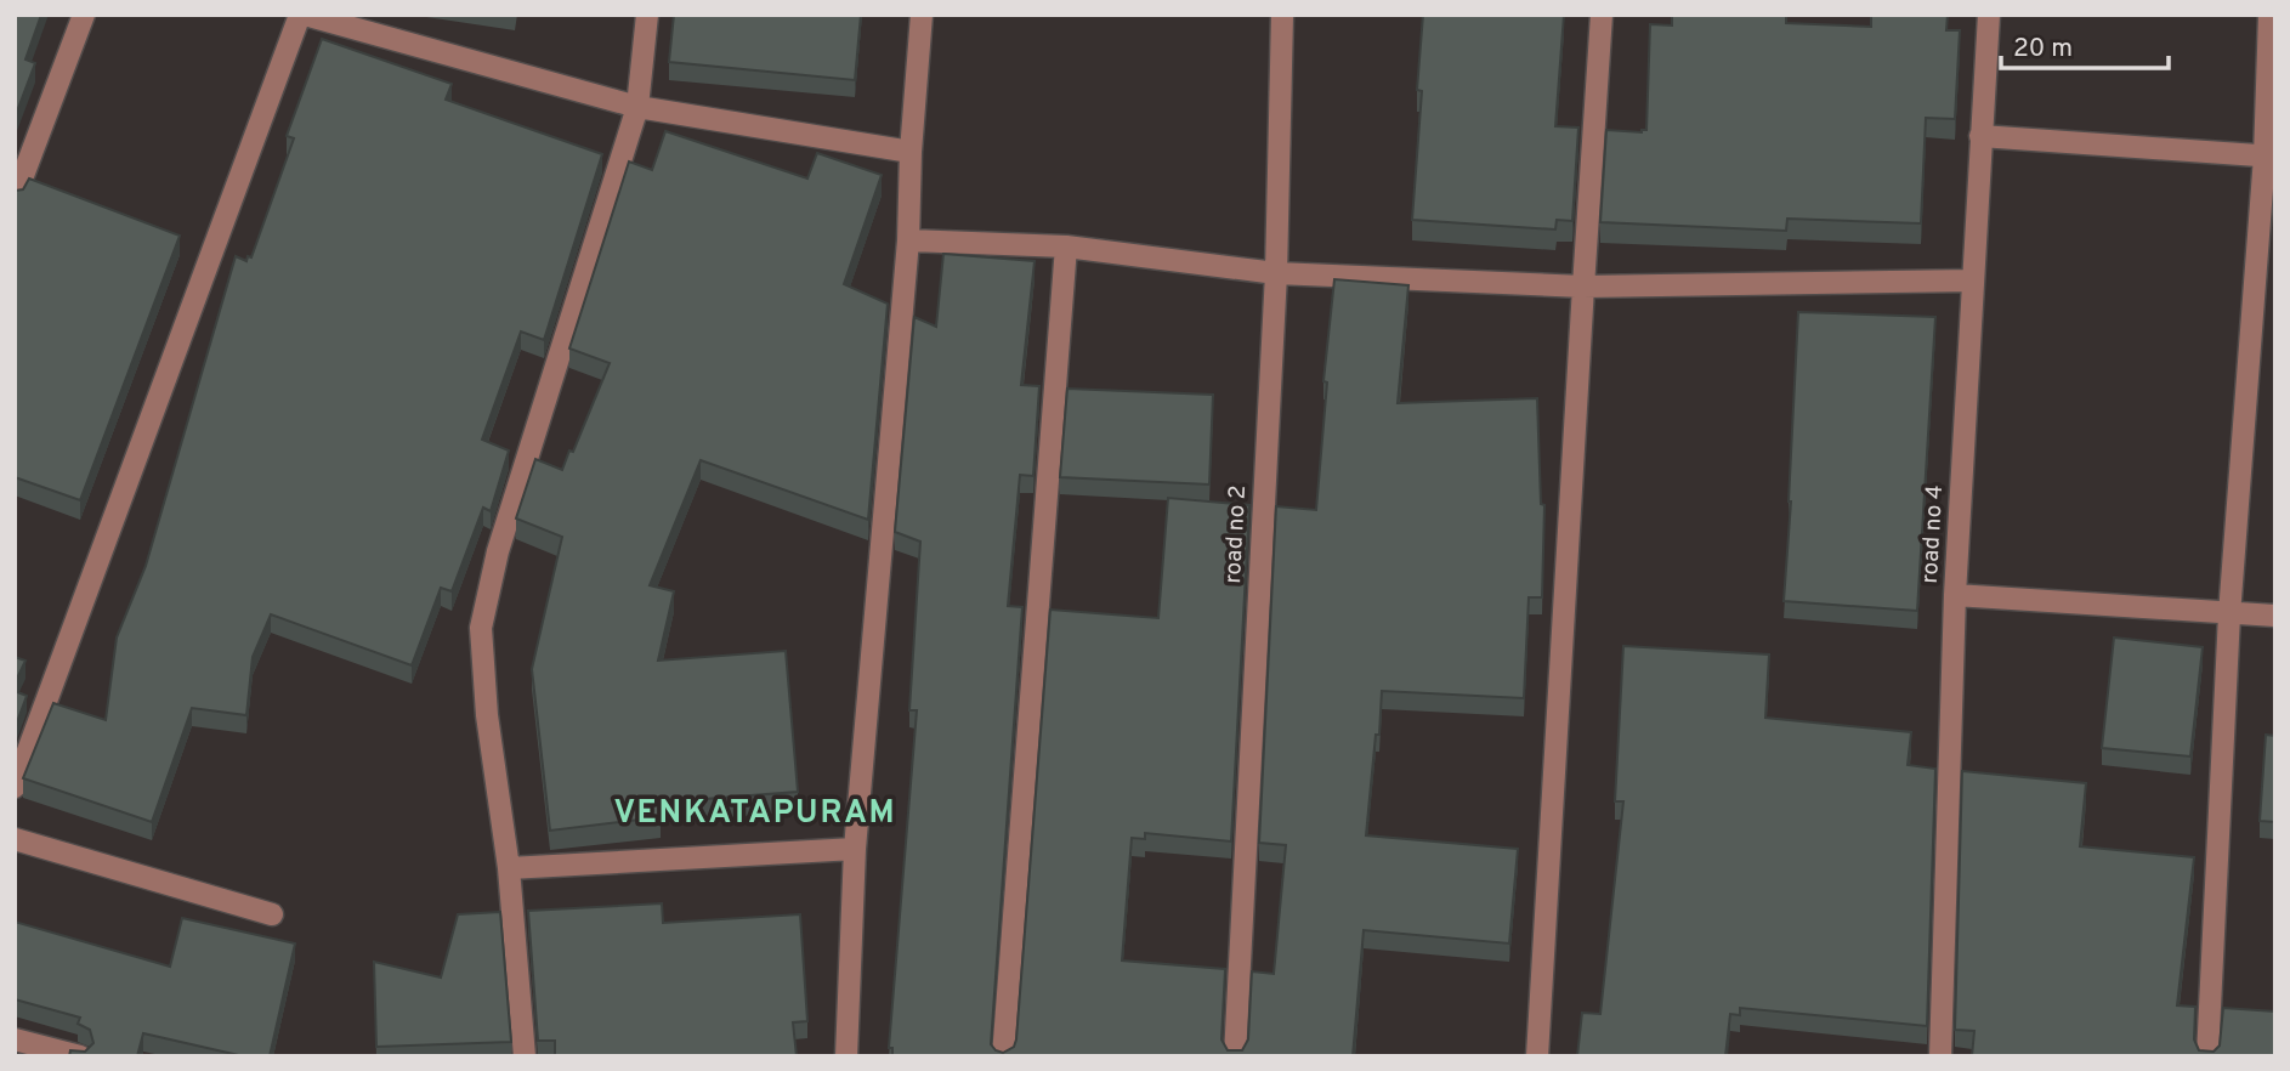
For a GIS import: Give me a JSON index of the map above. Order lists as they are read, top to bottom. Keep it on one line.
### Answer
{"streets":{"street":["road no 2","road no 4"]},"districts":["VENKATAPURAM"],"scale_bar":"20 m"}
